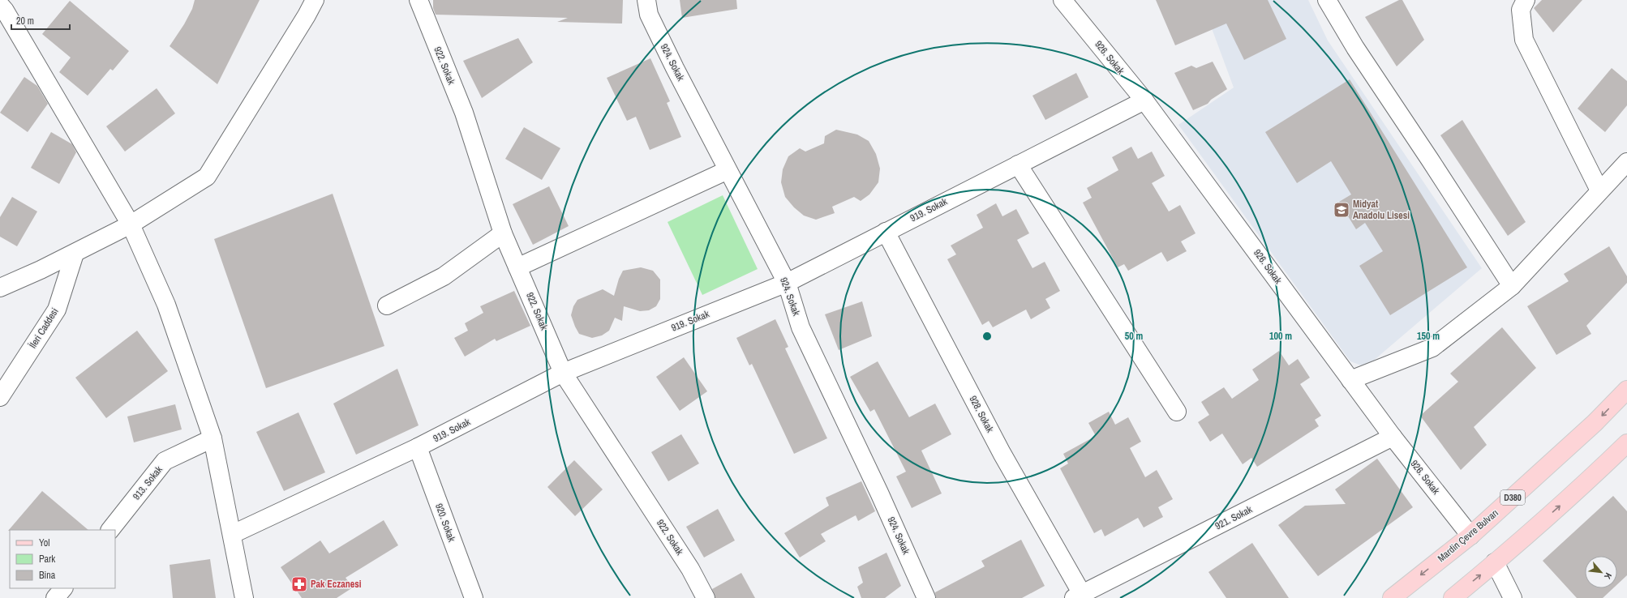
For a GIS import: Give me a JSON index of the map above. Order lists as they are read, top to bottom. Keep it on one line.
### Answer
{"streets":{"main road":["D380","Mardin Çevre Bulvarı"],"street":["926. Sokak","924. Sokak","922. Sokak","919. Sokak","İleri Caddesi","928. Sokak","913. Sokak","921. Sokak","920. Sokak"]},"crossings":[["926. Sokak","919. Sokak"],["926. Sokak","921. Sokak"],["926. Sokak","Mardin Çevre Bulvarı"],["924. Sokak","919. Sokak"],["922. Sokak","919. Sokak"],["919. Sokak","928. Sokak"],["919. Sokak","920. Sokak"],["928. Sokak","921. Sokak"]],"places":{"school or university":["Midyat Anadolu Lisesi"],"pharmacy":["Pak Eczanesi"]},"legend":["Yol","Park","Bina"],"scale_bar":"20 m","north":"bottom right","rings":["50 m","100 m","150 m"]}
